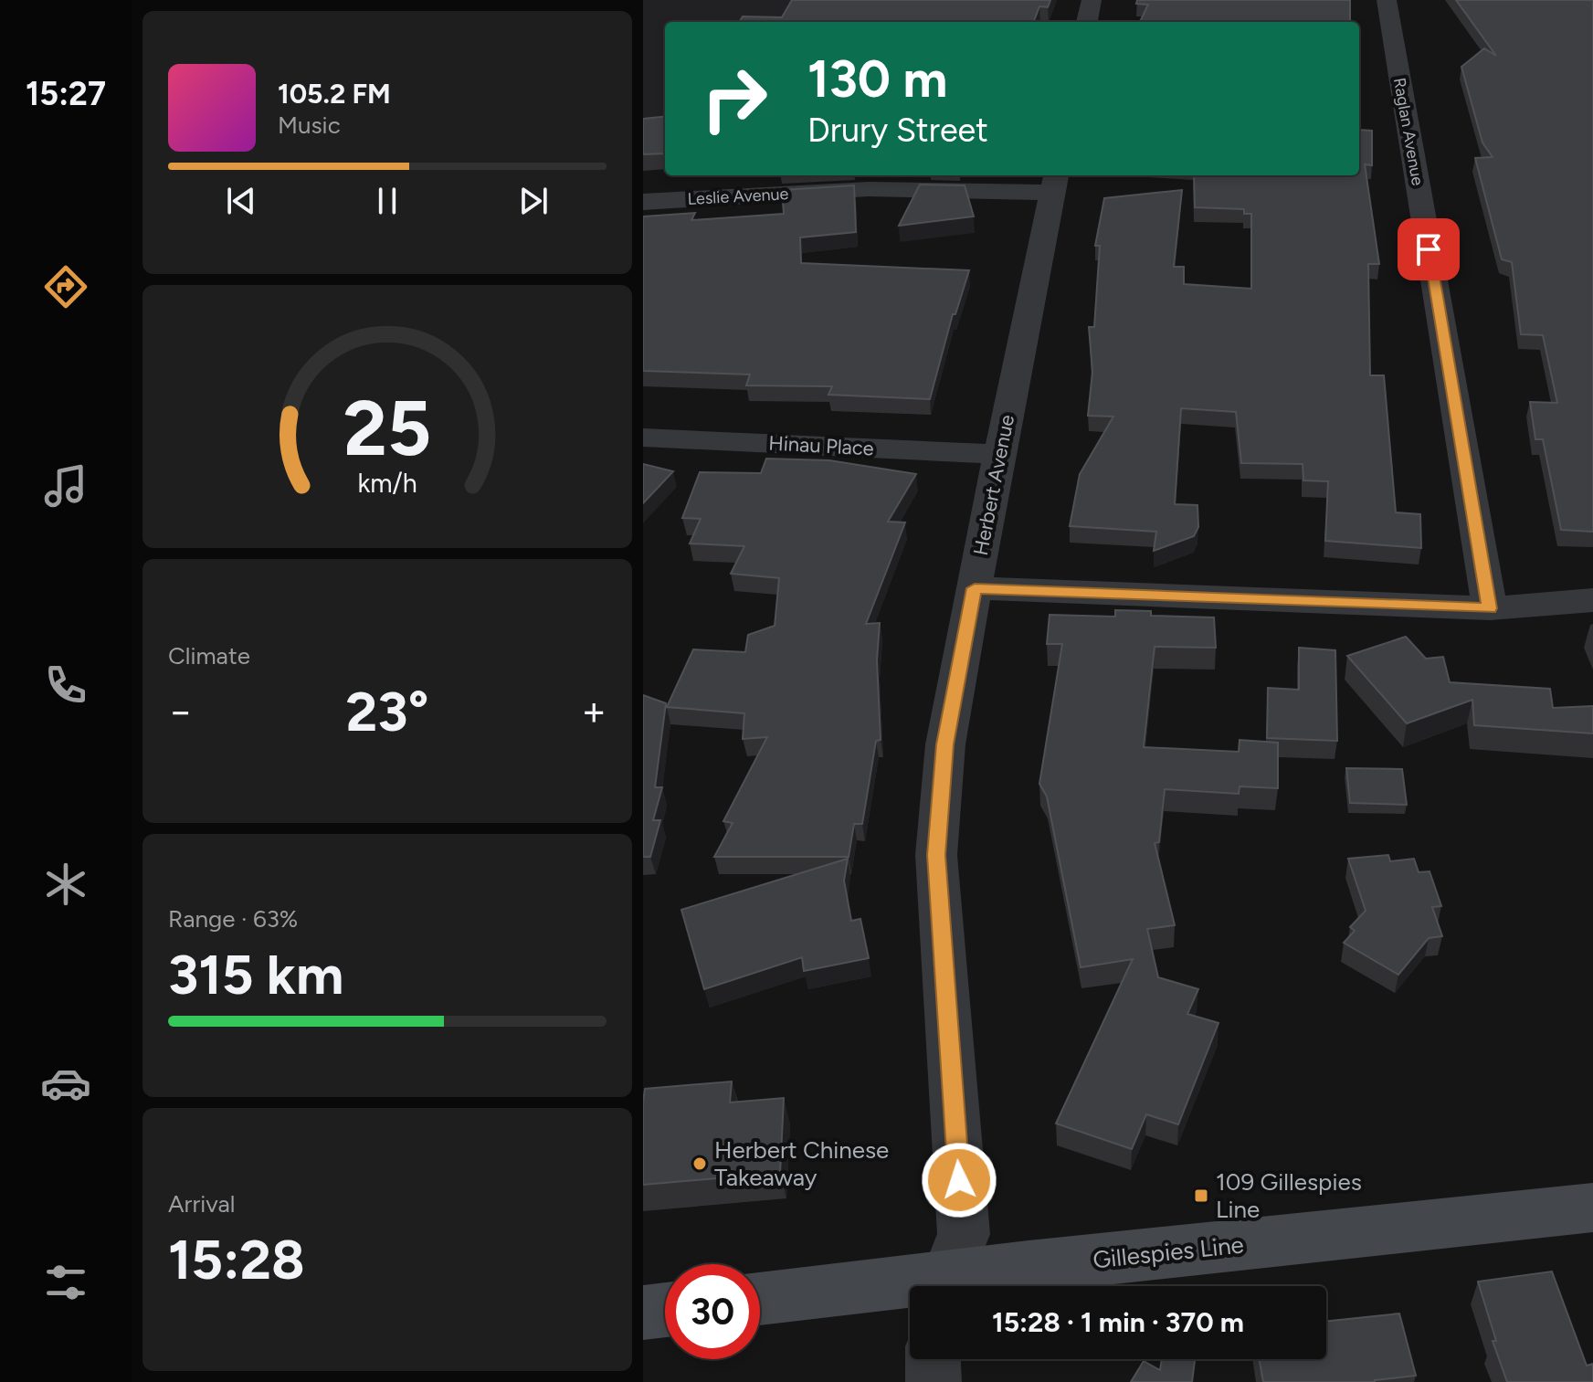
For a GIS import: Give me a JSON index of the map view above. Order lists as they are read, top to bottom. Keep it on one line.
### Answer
{"streets":{"street":["Raglan Avenue","Leslie Avenue","Hinau Place","Herbert Avenue","Gillespies Line"]},"crossings":[["Leslie Avenue","Herbert Avenue"],["Hinau Place","Herbert Avenue"]],"places":{"other":["Herbert Chinese Takeaway"],"transit":["109 Gillespies Line"]},"page":{"tabs":"15:27","turn":["130 m","Drury Street"],"song":["105.2 FM","Music"],"tile":["Climate",["Range · 63%","315 km"],["Arrival","15:28"]],"heat":["−","23°","+"],"limit":"30","trip":"15:28 · 1 min · 370 m","gauge":["25","km/h"]}}
